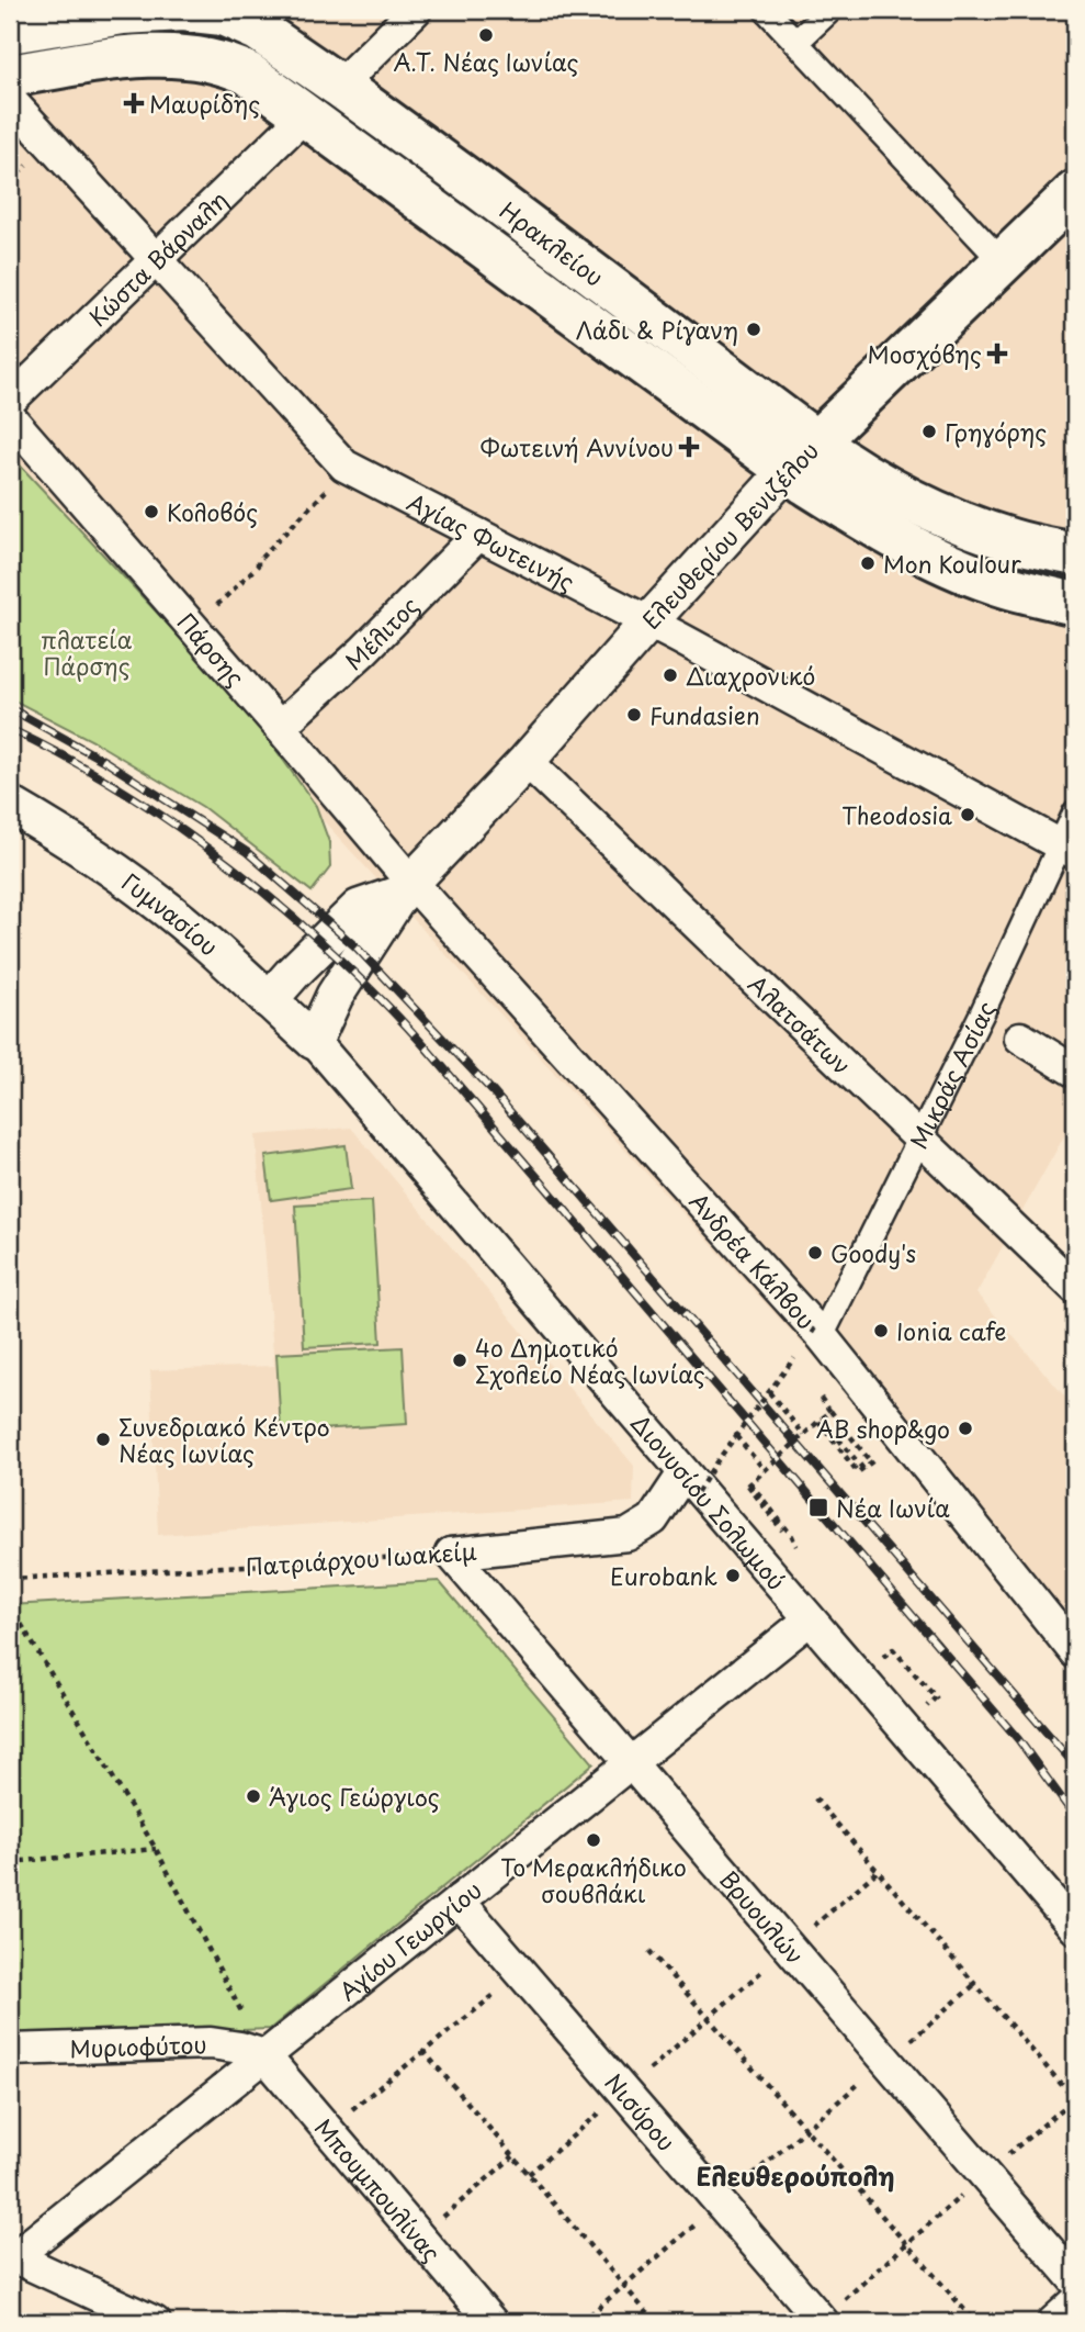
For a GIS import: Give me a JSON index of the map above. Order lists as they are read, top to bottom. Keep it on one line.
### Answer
{"streets":{"main road":["Ηρακλείου","Ελευθερίου Βενιζέλου"],"street":["Κώστα Βάρναλη","Αγίας Φωτεινής","Μέλιτος","Πάρσης","Γυμνασίου","Αλατσάτων","Μικράς Ασίας","Ανδρέα Κάλβου","Διονυσίου Σολωμού","Πατριάρχου Ιωακείμ","Βρυουλών","Αγίου Γεωργίου","Μυριοφύτου","Νισύρου","Μπουμπουλίνας"]},"crossings":[["Ηρακλείου","Κώστα Βάρναλη"],["Ηρακλείου","Ελευθερίου Βενιζέλου"],["Κώστα Βάρναλη","Αγίας Φωτεινής"],["Ελευθερίου Βενιζέλου","Αγίας Φωτεινής"],["Ελευθερίου Βενιζέλου","Πάρσης"],["Ελευθερίου Βενιζέλου","Γυμνασίου"],["Ελευθερίου Βενιζέλου","Αλατσάτων"],["Ελευθερίου Βενιζέλου","Ανδρέα Κάλβου"],["Ελευθερίου Βενιζέλου","Διονυσίου Σολωμού"],["Αγίας Φωτεινής","Μέλιτος"],["Αγίας Φωτεινής","Μικράς Ασίας"],["Μέλιτος","Πάρσης"],["Πάρσης","Ανδρέα Κάλβου"],["Γυμνασίου","Διονυσίου Σολωμού"],["Αλατσάτων","Μικράς Ασίας"],["Μικράς Ασίας","Ανδρέα Κάλβου"],["Διονυσίου Σολωμού","Πατριάρχου Ιωακείμ"],["Διονυσίου Σολωμού","Αγίου Γεωργίου"],["Πατριάρχου Ιωακείμ","Βρυουλών"],["Βρυουλών","Αγίου Γεωργίου"],["Αγίου Γεωργίου","Μυριοφύτου"],["Αγίου Γεωργίου","Νισύρου"],["Αγίου Γεωργίου","Μπουμπουλίνας"],["Μυριοφύτου","Μπουμπουλίνας"]],"districts":["Ελευθερούπολη"],"parks":["πλατεία Πάρσης"],"places":{"other":["Α.Τ. Νέας Ιωνίας","Λάδι & Ρίγανη","Γρηγόρης","Κολοβός","Mon Koulour","Διαχρονικό","Fundasien","Theodosia","Goody's","Ionia cafe","4ο Δημοτικό Σχολείο Νέας Ιωνίας","ΑΒ shop&go","Συνεδριακό Κέντρο Νέας Ιωνίας","Eurobank","Άγιος Γεώργιος","Το Μερακλήδικο σουβλάκι"],"health":["Μαυρίδης","Μοσχόβης","Φωτεινή Αννίνου"],"transit":["Νέα Ιωνία"]}}
